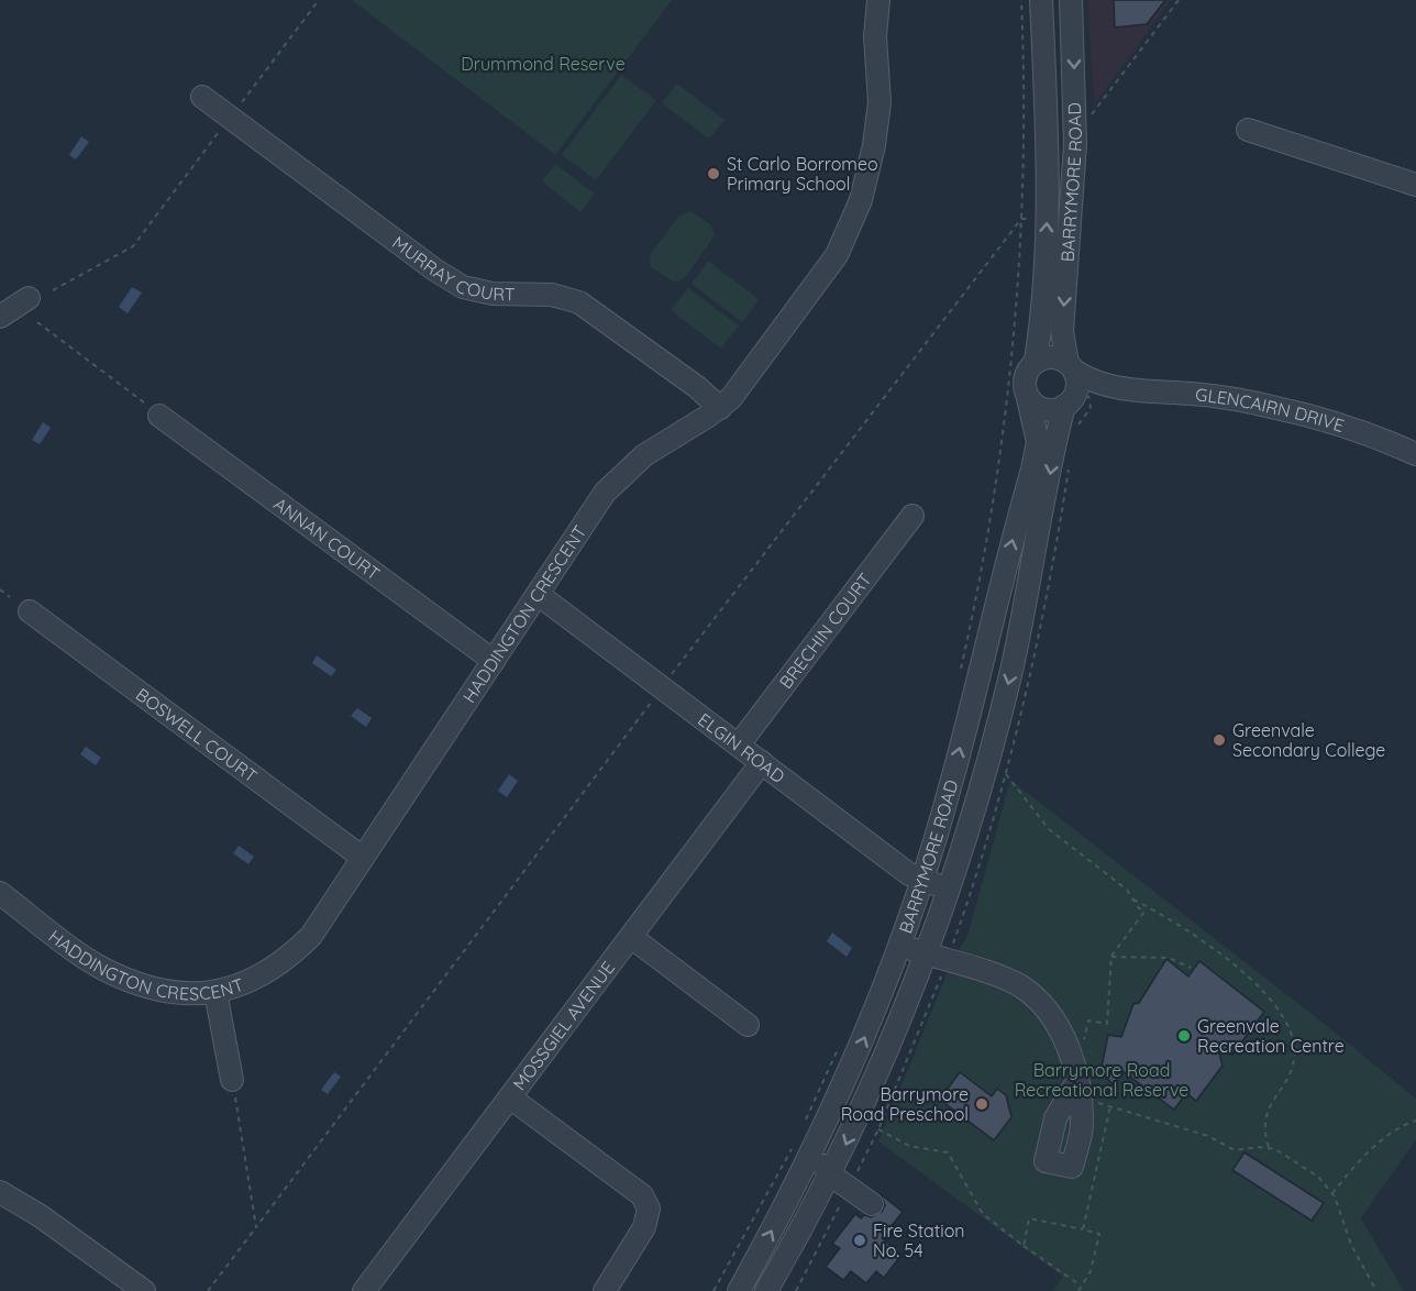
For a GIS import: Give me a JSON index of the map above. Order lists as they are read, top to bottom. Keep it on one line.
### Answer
{"streets":{"street":["BARRYMORE ROAD","MURRAY COURT","GLENCAIRN DRIVE","ANNAN COURT","HADDINGTON CRESCENT","BRECHIN COURT","BOSWELL COURT","ELGIN ROAD","MOSSGIEL AVENUE"]},"crossings":[["BARRYMORE ROAD","GLENCAIRN DRIVE"],["BARRYMORE ROAD","ELGIN ROAD"],["MURRAY COURT","HADDINGTON CRESCENT"],["ANNAN COURT","HADDINGTON CRESCENT"],["HADDINGTON CRESCENT","BOSWELL COURT"],["HADDINGTON CRESCENT","ELGIN ROAD"],["BRECHIN COURT","ELGIN ROAD"],["ELGIN ROAD","MOSSGIEL AVENUE"]],"parks":["Drummond Reserve","Barrymore Road Recreational Reserve"],"places":["St Carlo Borromeo Primary School","Greenvale Secondary College","Greenvale Recreation Centre","Barrymore Road Preschool","Fire Station No. 54"]}
